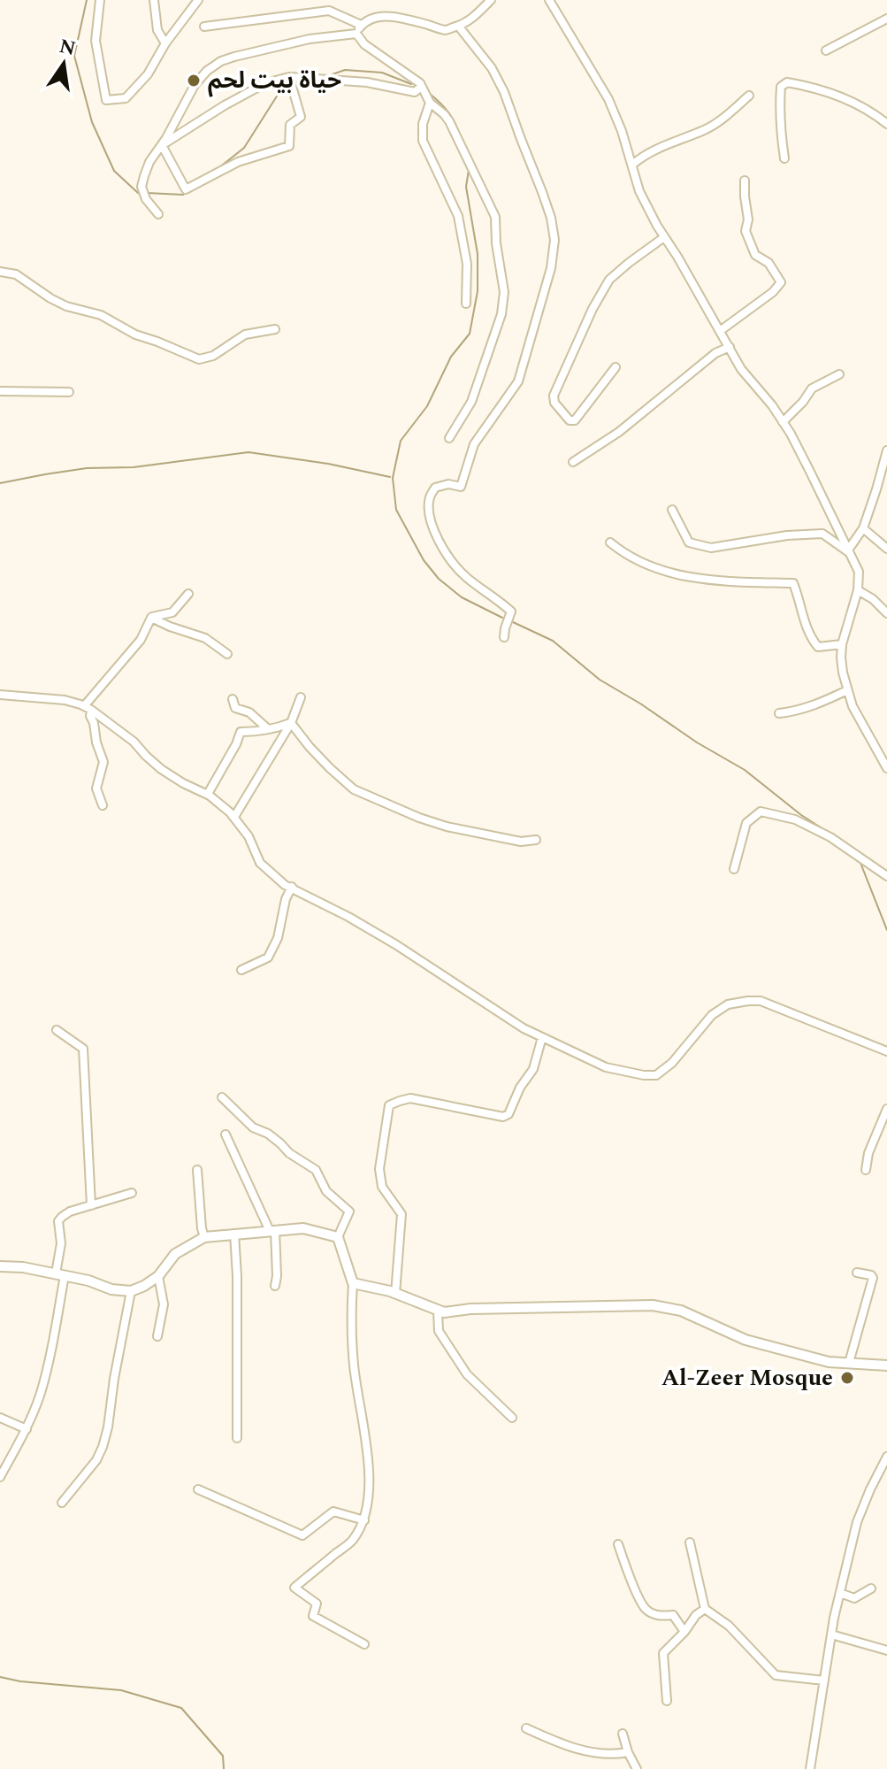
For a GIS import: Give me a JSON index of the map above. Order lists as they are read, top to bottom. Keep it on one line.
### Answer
{"places":["حياة بيت لحم","Al-Zeer Mosque"],"north":"top"}
